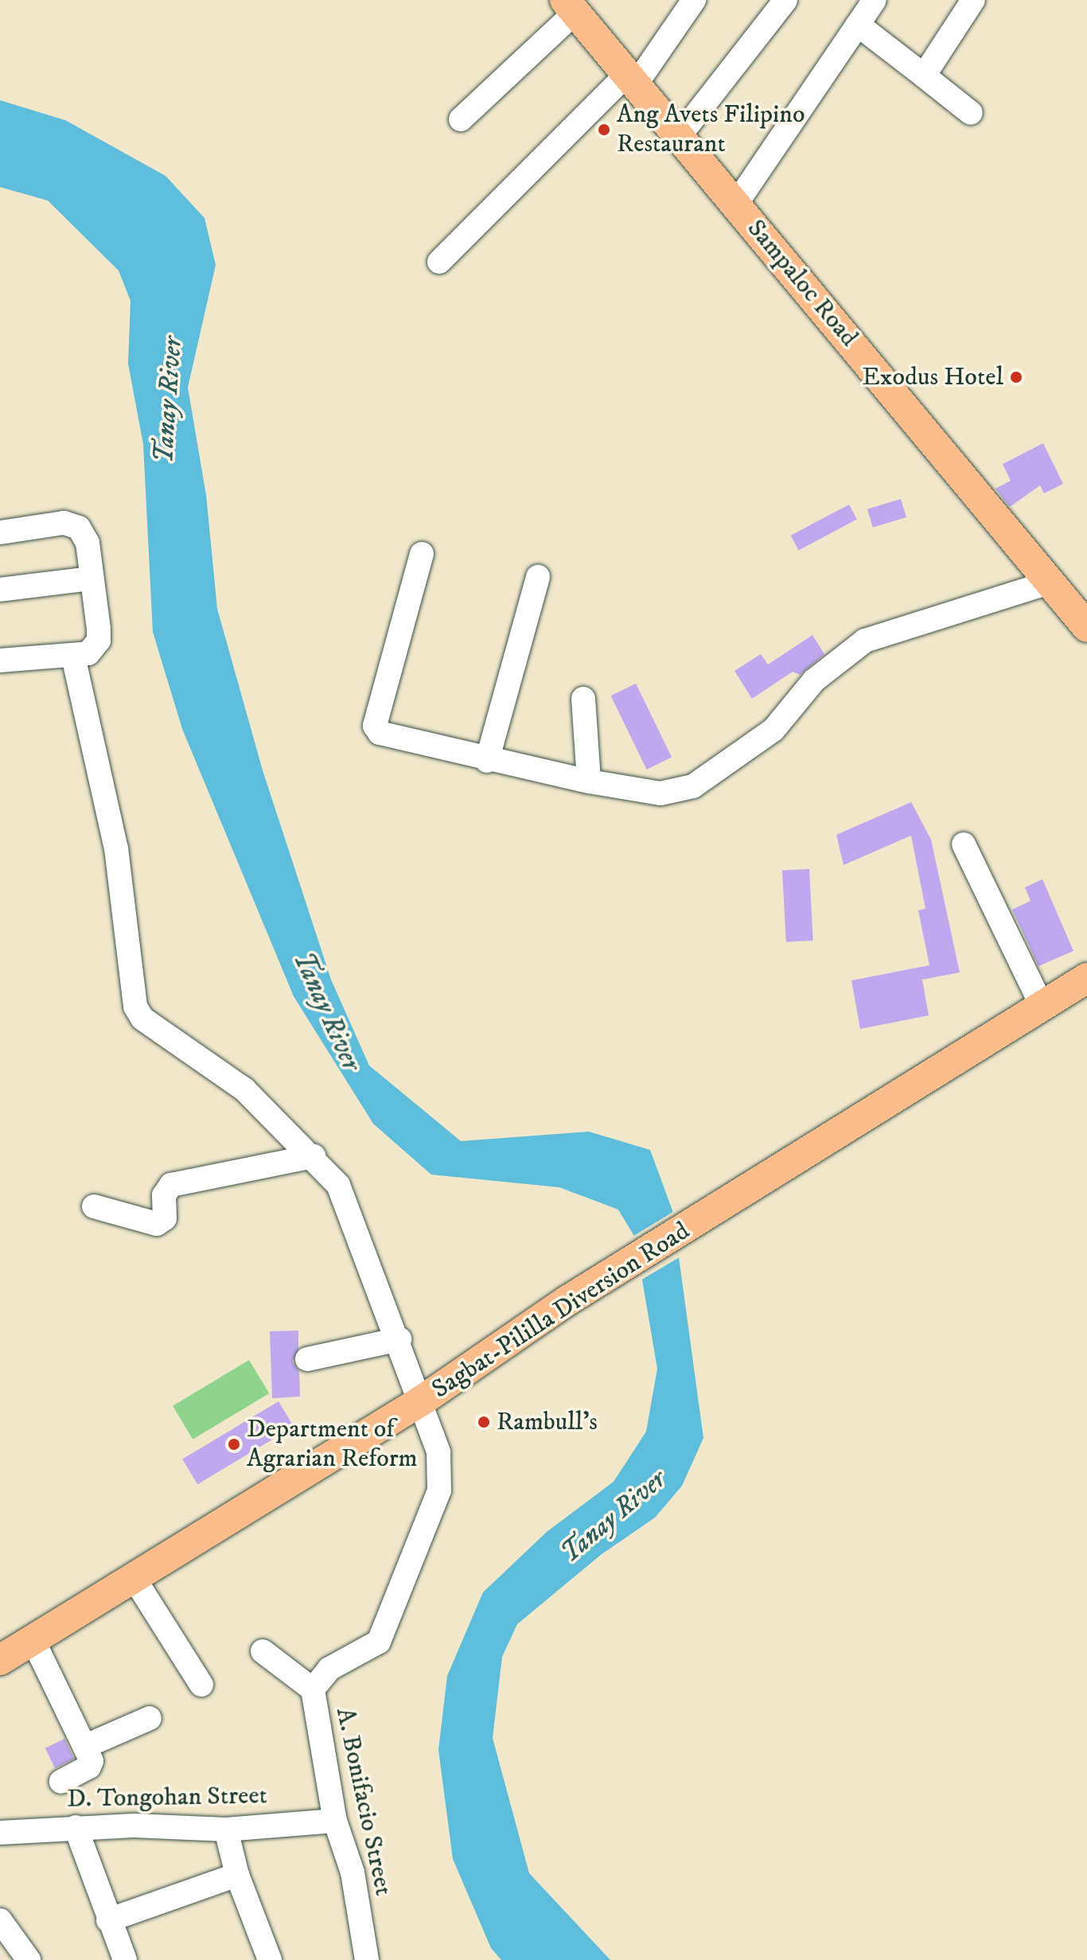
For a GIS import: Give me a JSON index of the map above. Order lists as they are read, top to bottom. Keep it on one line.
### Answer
{"streets":{"main road":["Sampaloc Road","Sagbat-Pililla Diversion Road"],"street":["D. Tongohan Street","A. Bonifacio Street"]},"crossings":[["Sagbat-Pililla Diversion Road","A. Bonifacio Street"],["D. Tongohan Street","A. Bonifacio Street"]],"water":["Tanay River"],"places":["Ang Avets Filipino Restaurant","Exodus Hotel","Rambull's","Department of Agrarian Reform"]}
